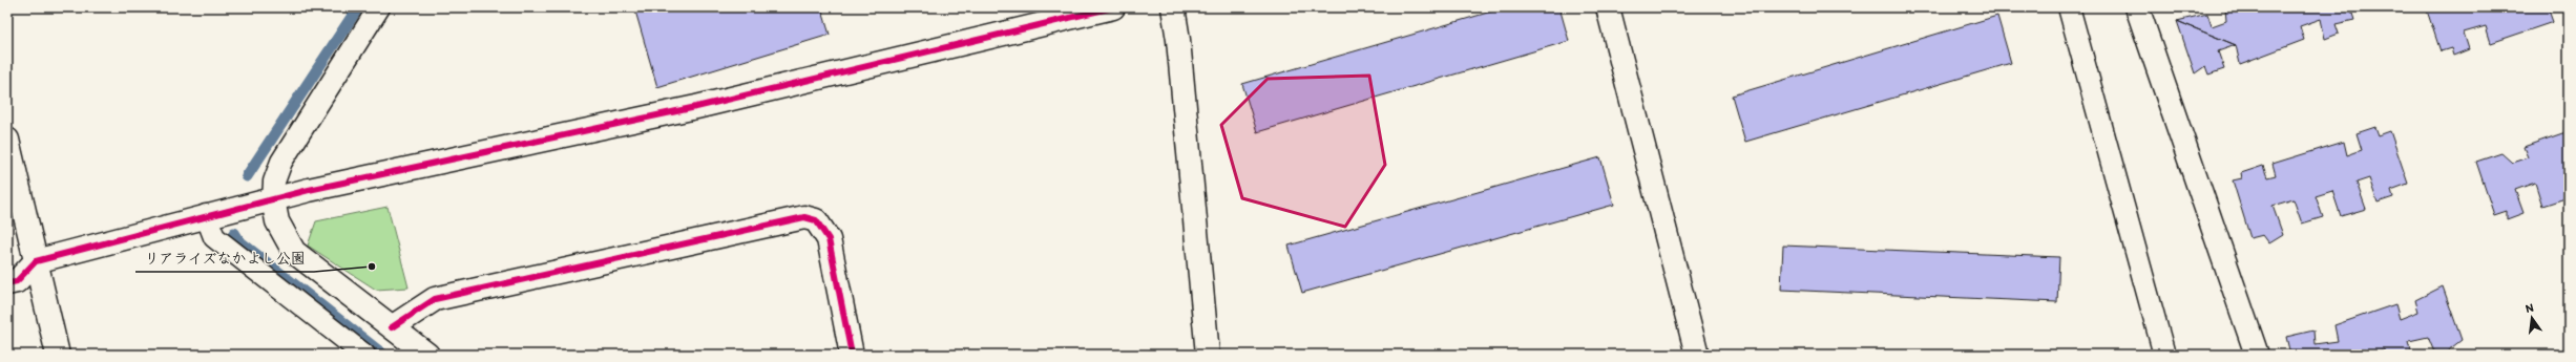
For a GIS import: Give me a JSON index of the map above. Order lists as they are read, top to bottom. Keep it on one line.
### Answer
{"places":["リアライズなかよし公園"],"north":"top"}
